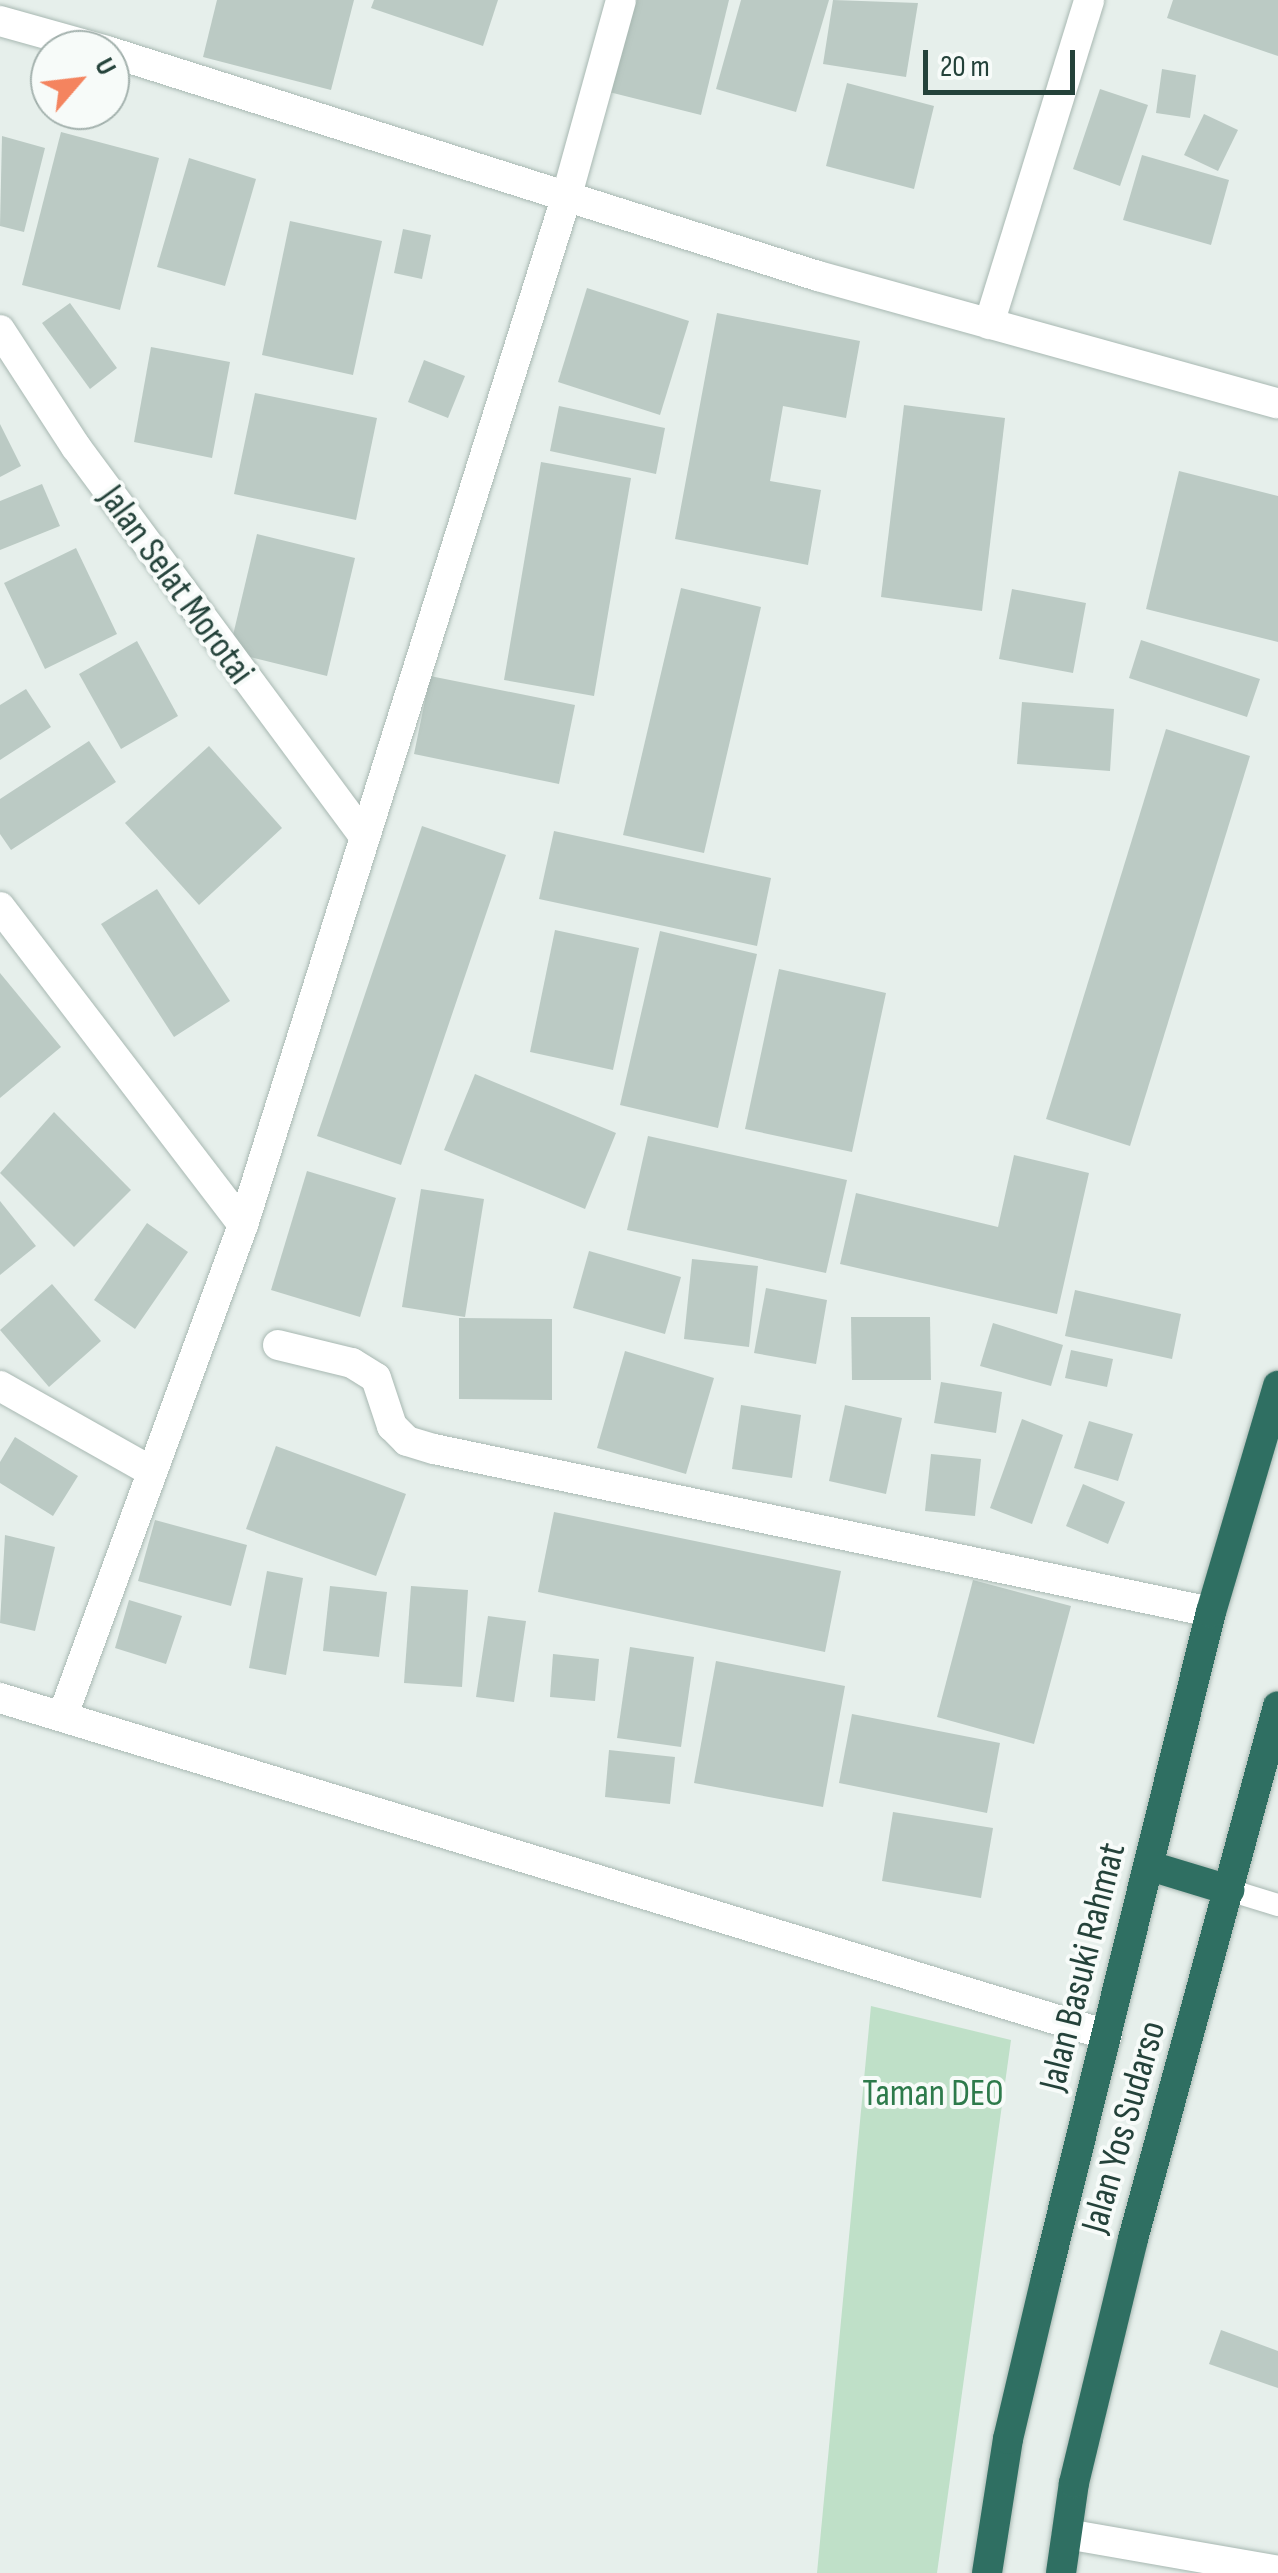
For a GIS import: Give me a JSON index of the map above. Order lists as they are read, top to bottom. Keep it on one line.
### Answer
{"streets":{"highway":["Jalan Basuki Rahmat","Jalan Yos Sudarso"],"street":["Jalan Selat Morotai"]},"parks":["Taman DEO"],"scale_bar":"20 m","north":"top right"}
